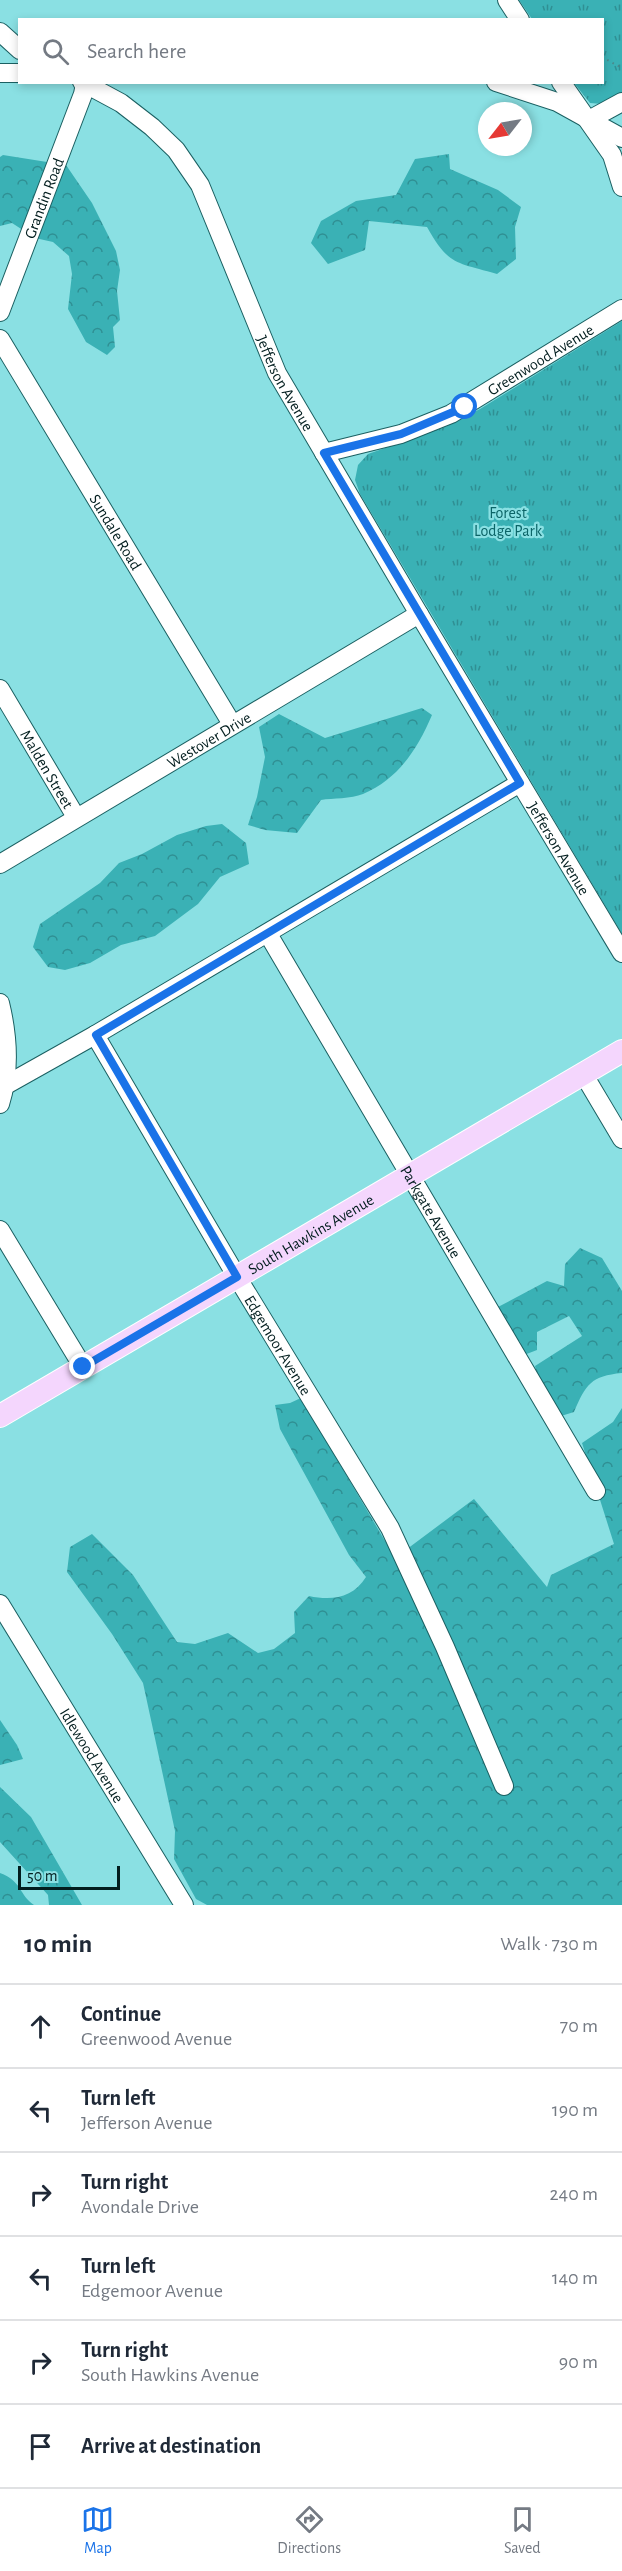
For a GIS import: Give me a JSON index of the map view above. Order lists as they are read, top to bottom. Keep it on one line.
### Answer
{"streets":{"main road":["South Hawkins Avenue"],"street":["Grandin Road","Greenwood Avenue","Jefferson Avenue","Sundale Road","Westover Drive","Malden Street","Parkgate Avenue","Edgemoor Avenue","Idlewood Avenue"]},"crossings":[["Greenwood Avenue","Jefferson Avenue"],["Jefferson Avenue","Westover Drive"],["Sundale Road","Westover Drive"],["Westover Drive","Malden Street"],["Parkgate Avenue","South Hawkins Avenue"],["South Hawkins Avenue","Edgemoor Avenue"]],"parks":["Forest Lodge Park"],"scale_bar":"50 m","north":"bottom left","page":{"search":"Search here","scale":"50 m","heading":["10 min","Walk · 730 m"],"list":[["Continue","Greenwood Avenue","70 m"],["Turn left","Jefferson Avenue","190 m"],["Turn right","Avondale Drive","240 m"],["Turn left","Edgemoor Avenue","140 m"],["Turn right","South Hawkins Avenue","90 m"],"Arrive at destination"],"nav":["Map","Directions","Saved"]}}
